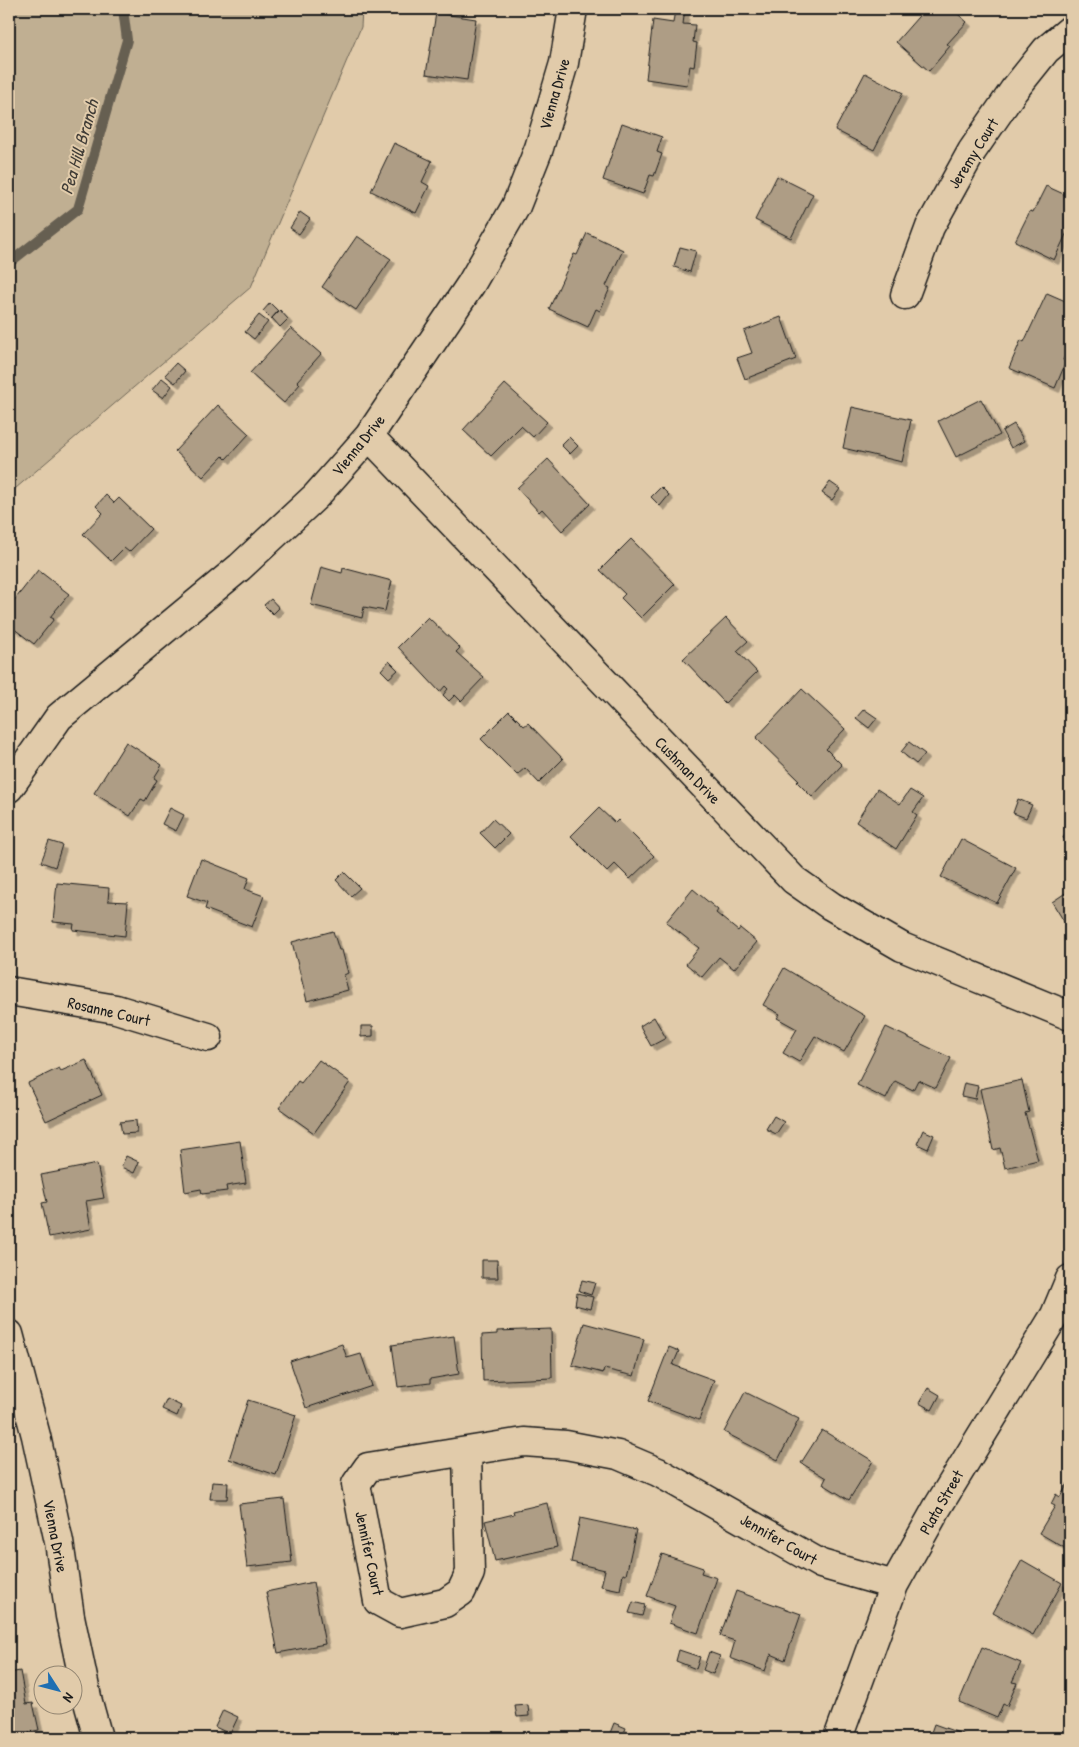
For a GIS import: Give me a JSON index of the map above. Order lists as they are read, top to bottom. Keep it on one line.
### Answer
{"streets":{"street":["Vienna Drive","Jeremy Court","Cushman Drive","Rosanne Court","Plata Street","Jennifer Court"]},"crossings":[["Vienna Drive","Cushman Drive"],["Plata Street","Jennifer Court"]],"water":["Pea Hill Branch"],"north":"bottom right"}
